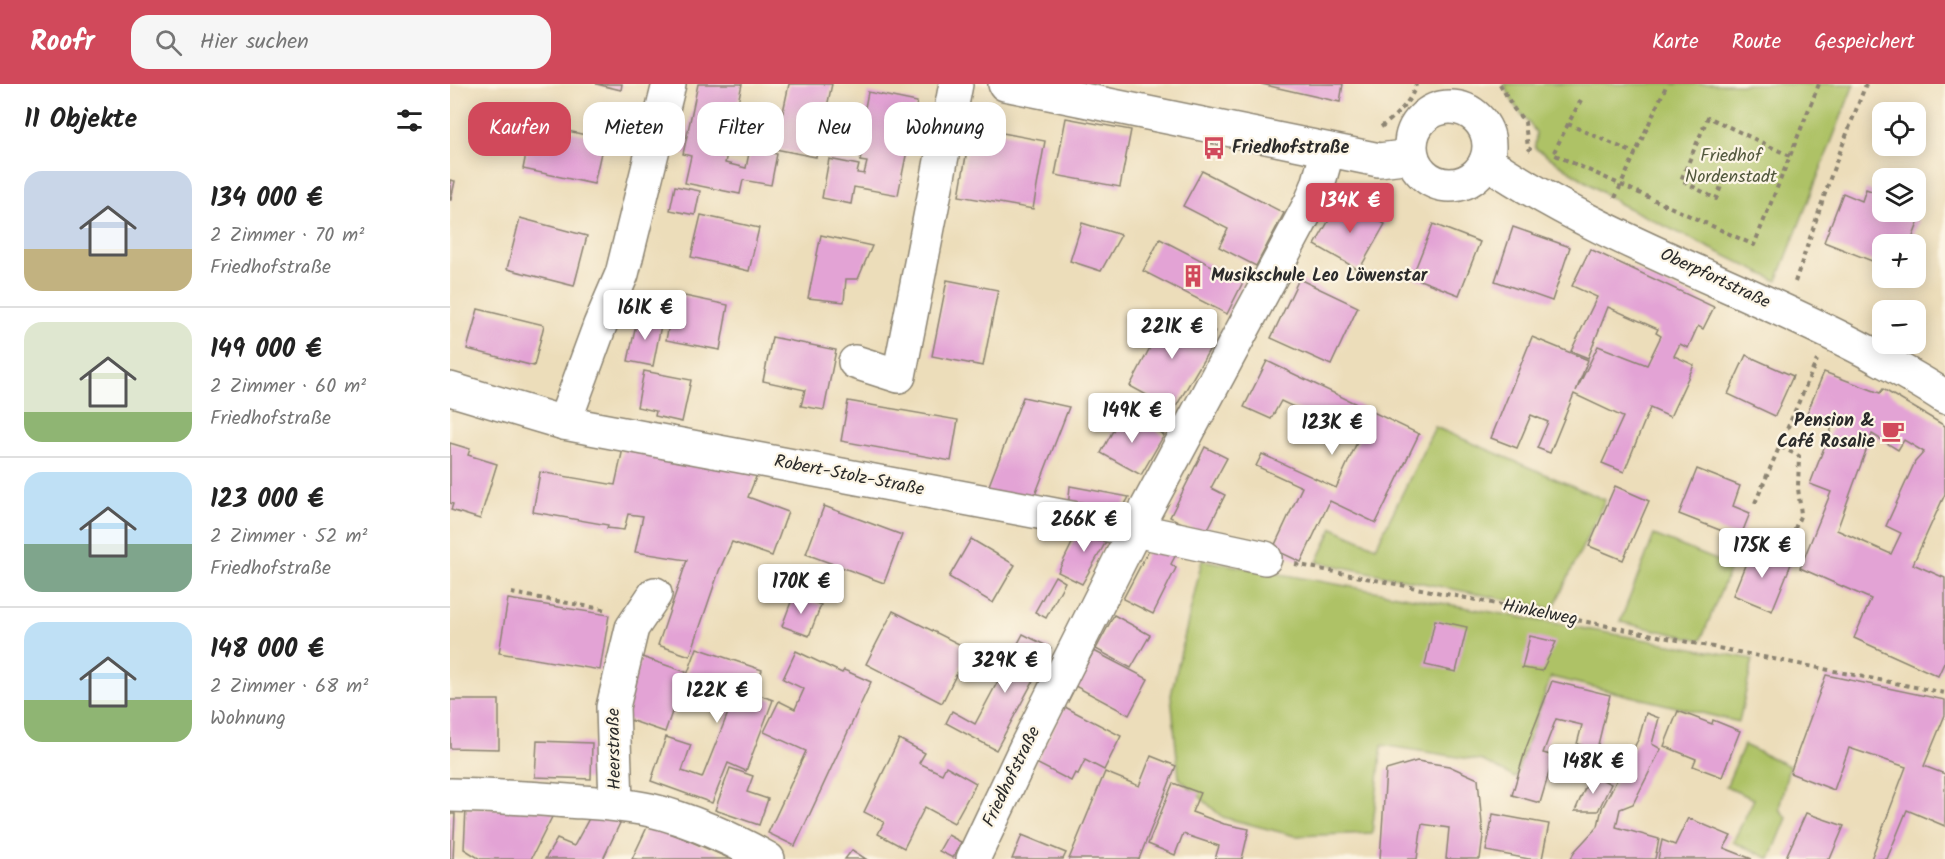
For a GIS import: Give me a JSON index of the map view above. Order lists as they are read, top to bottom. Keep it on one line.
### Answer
{"streets":{"street":["Oberpfortstraße","Robert-Stolz-Straße","Heerstraße","Friedhofstraße"],"path":["Hinkelweg"]},"crossings":[["Robert-Stolz-Straße","Friedhofstraße"]],"parks":["Friedhof Nordenstadt"],"places":{"bus stop":["Friedhofstraße"],"building":["Musikschule Leo Löwenstar"],"cafe":["Pension & Café Rosalie"]},"page":{"header":"Roofr","search":"Hier suchen","nav":["Karte","Route","Gespeichert"],"heading":"11 Objekte","map_buttons":["+","−"],"chip":["Kaufen","Mieten","Filter","Neu","Wohnung"],"list":[{"name":"134 000 €","note":"2 Zimmer · 70 m² · Friedhofstraße"},{"name":"149 000 €","note":"2 Zimmer · 60 m² · Friedhofstraße"},{"name":"123 000 €","note":"2 Zimmer · 52 m² · Friedhofstraße"},{"name":"148 000 €","note":"2 Zimmer · 68 m² · Wohnung"}],"price":["134K €","161K €","221K €","149K €","123K €","266K €","175K €","170K €","329K €","122K €","148K €"]}}
